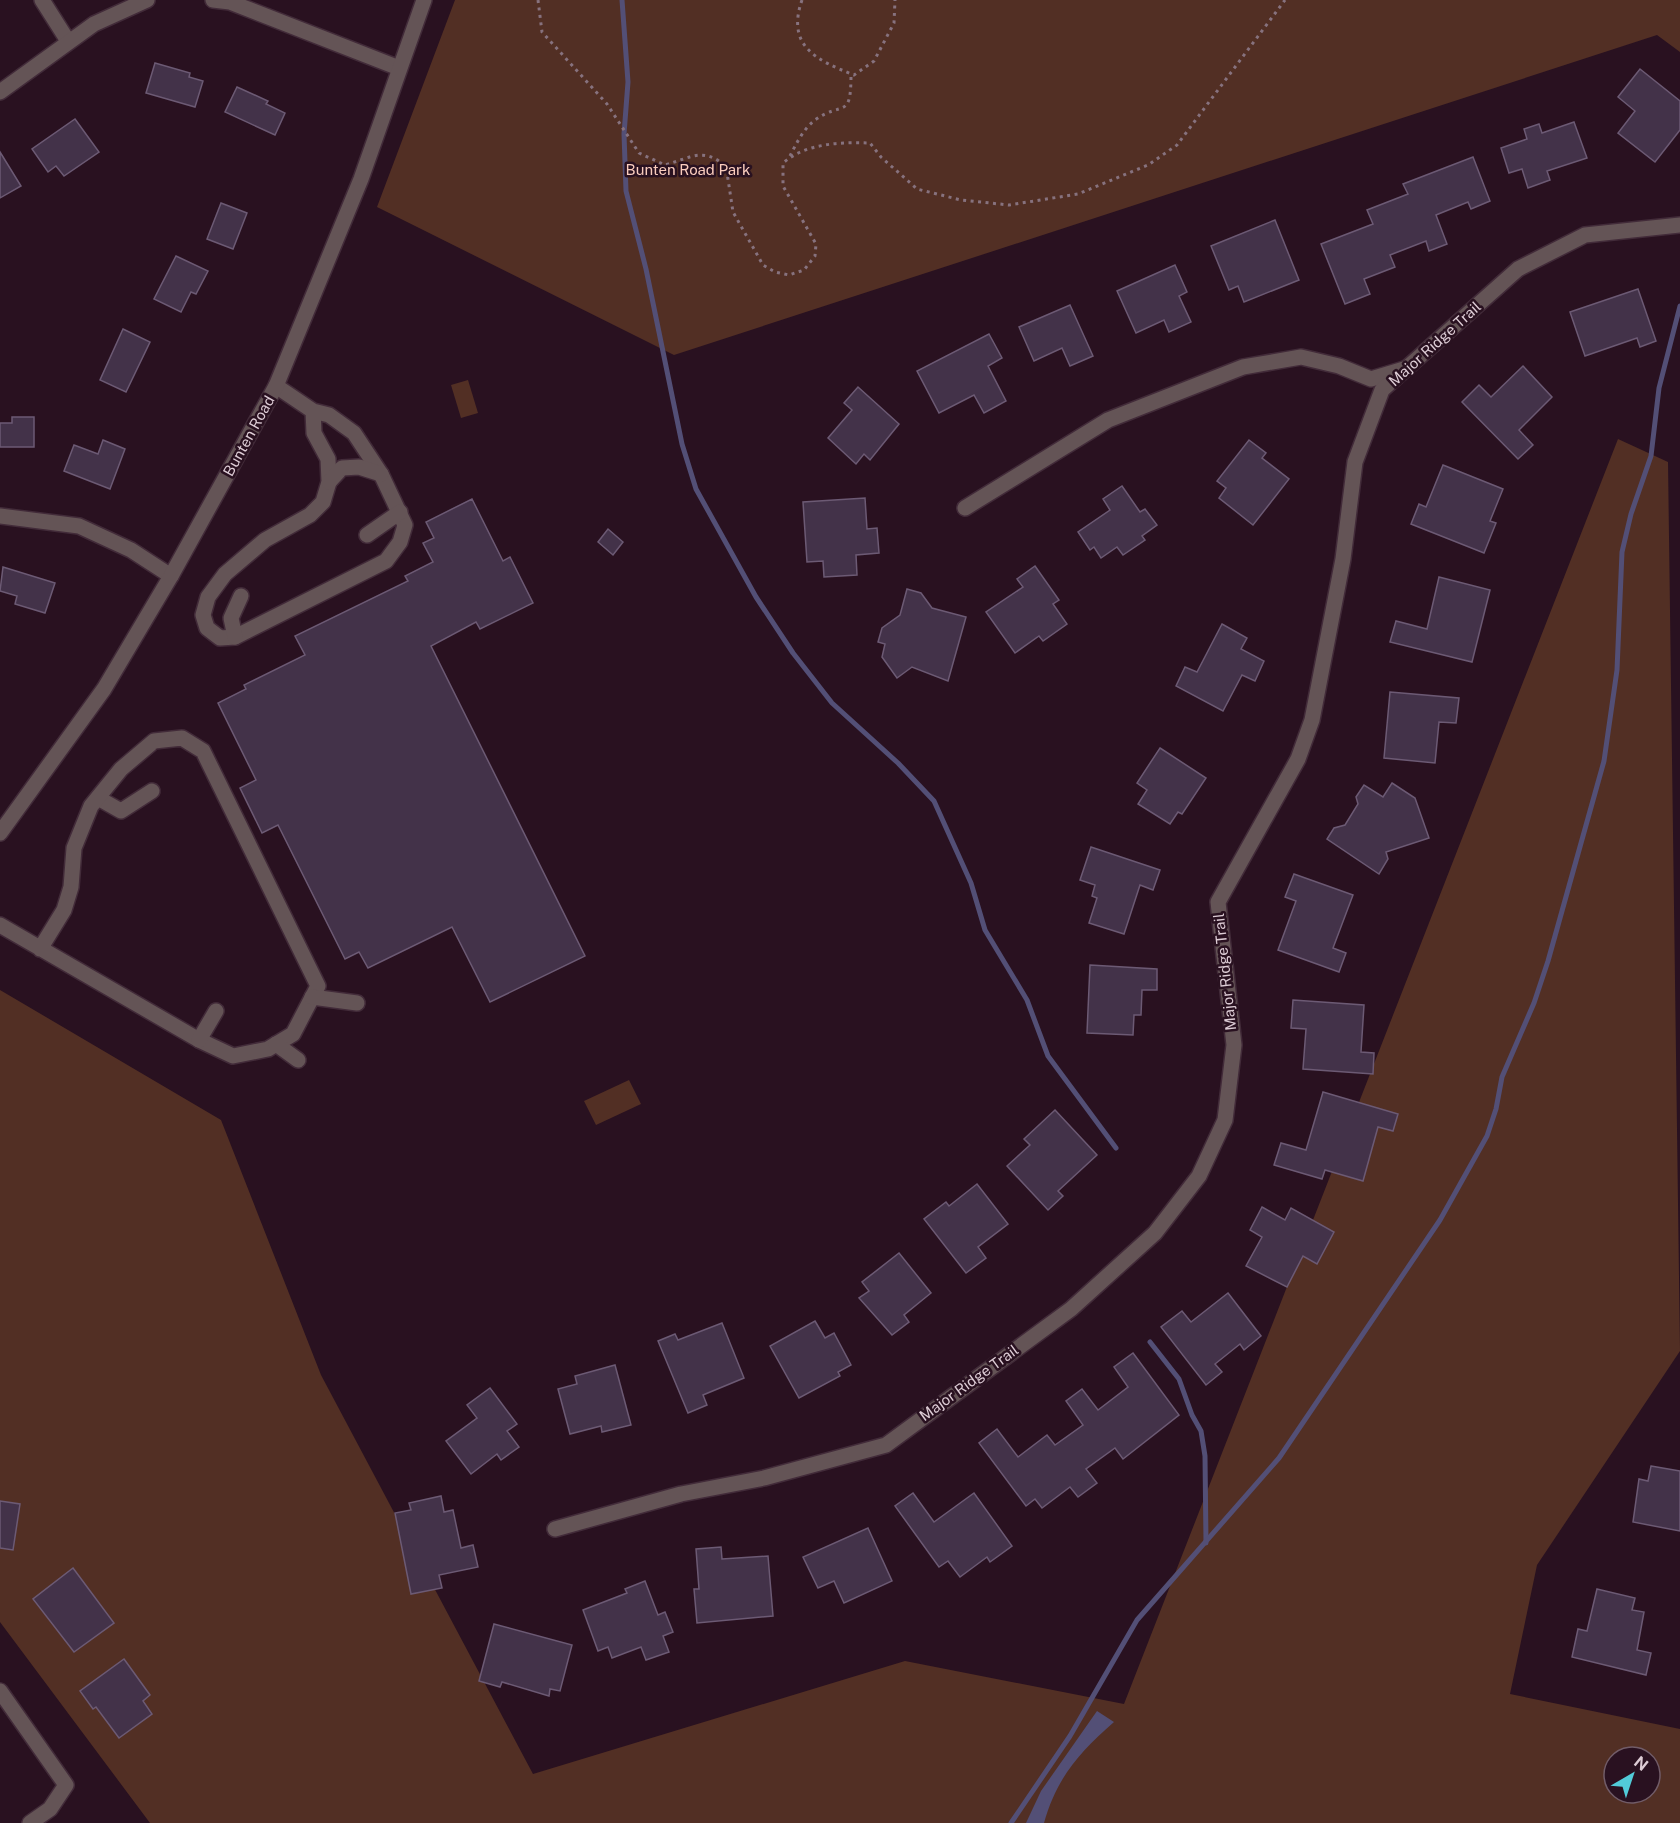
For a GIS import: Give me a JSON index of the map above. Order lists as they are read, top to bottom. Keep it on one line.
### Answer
{"streets":{"street":["Major Ridge Trail","Bunten Road"]},"parks":["Bunten Road Park"],"north":"top right"}
